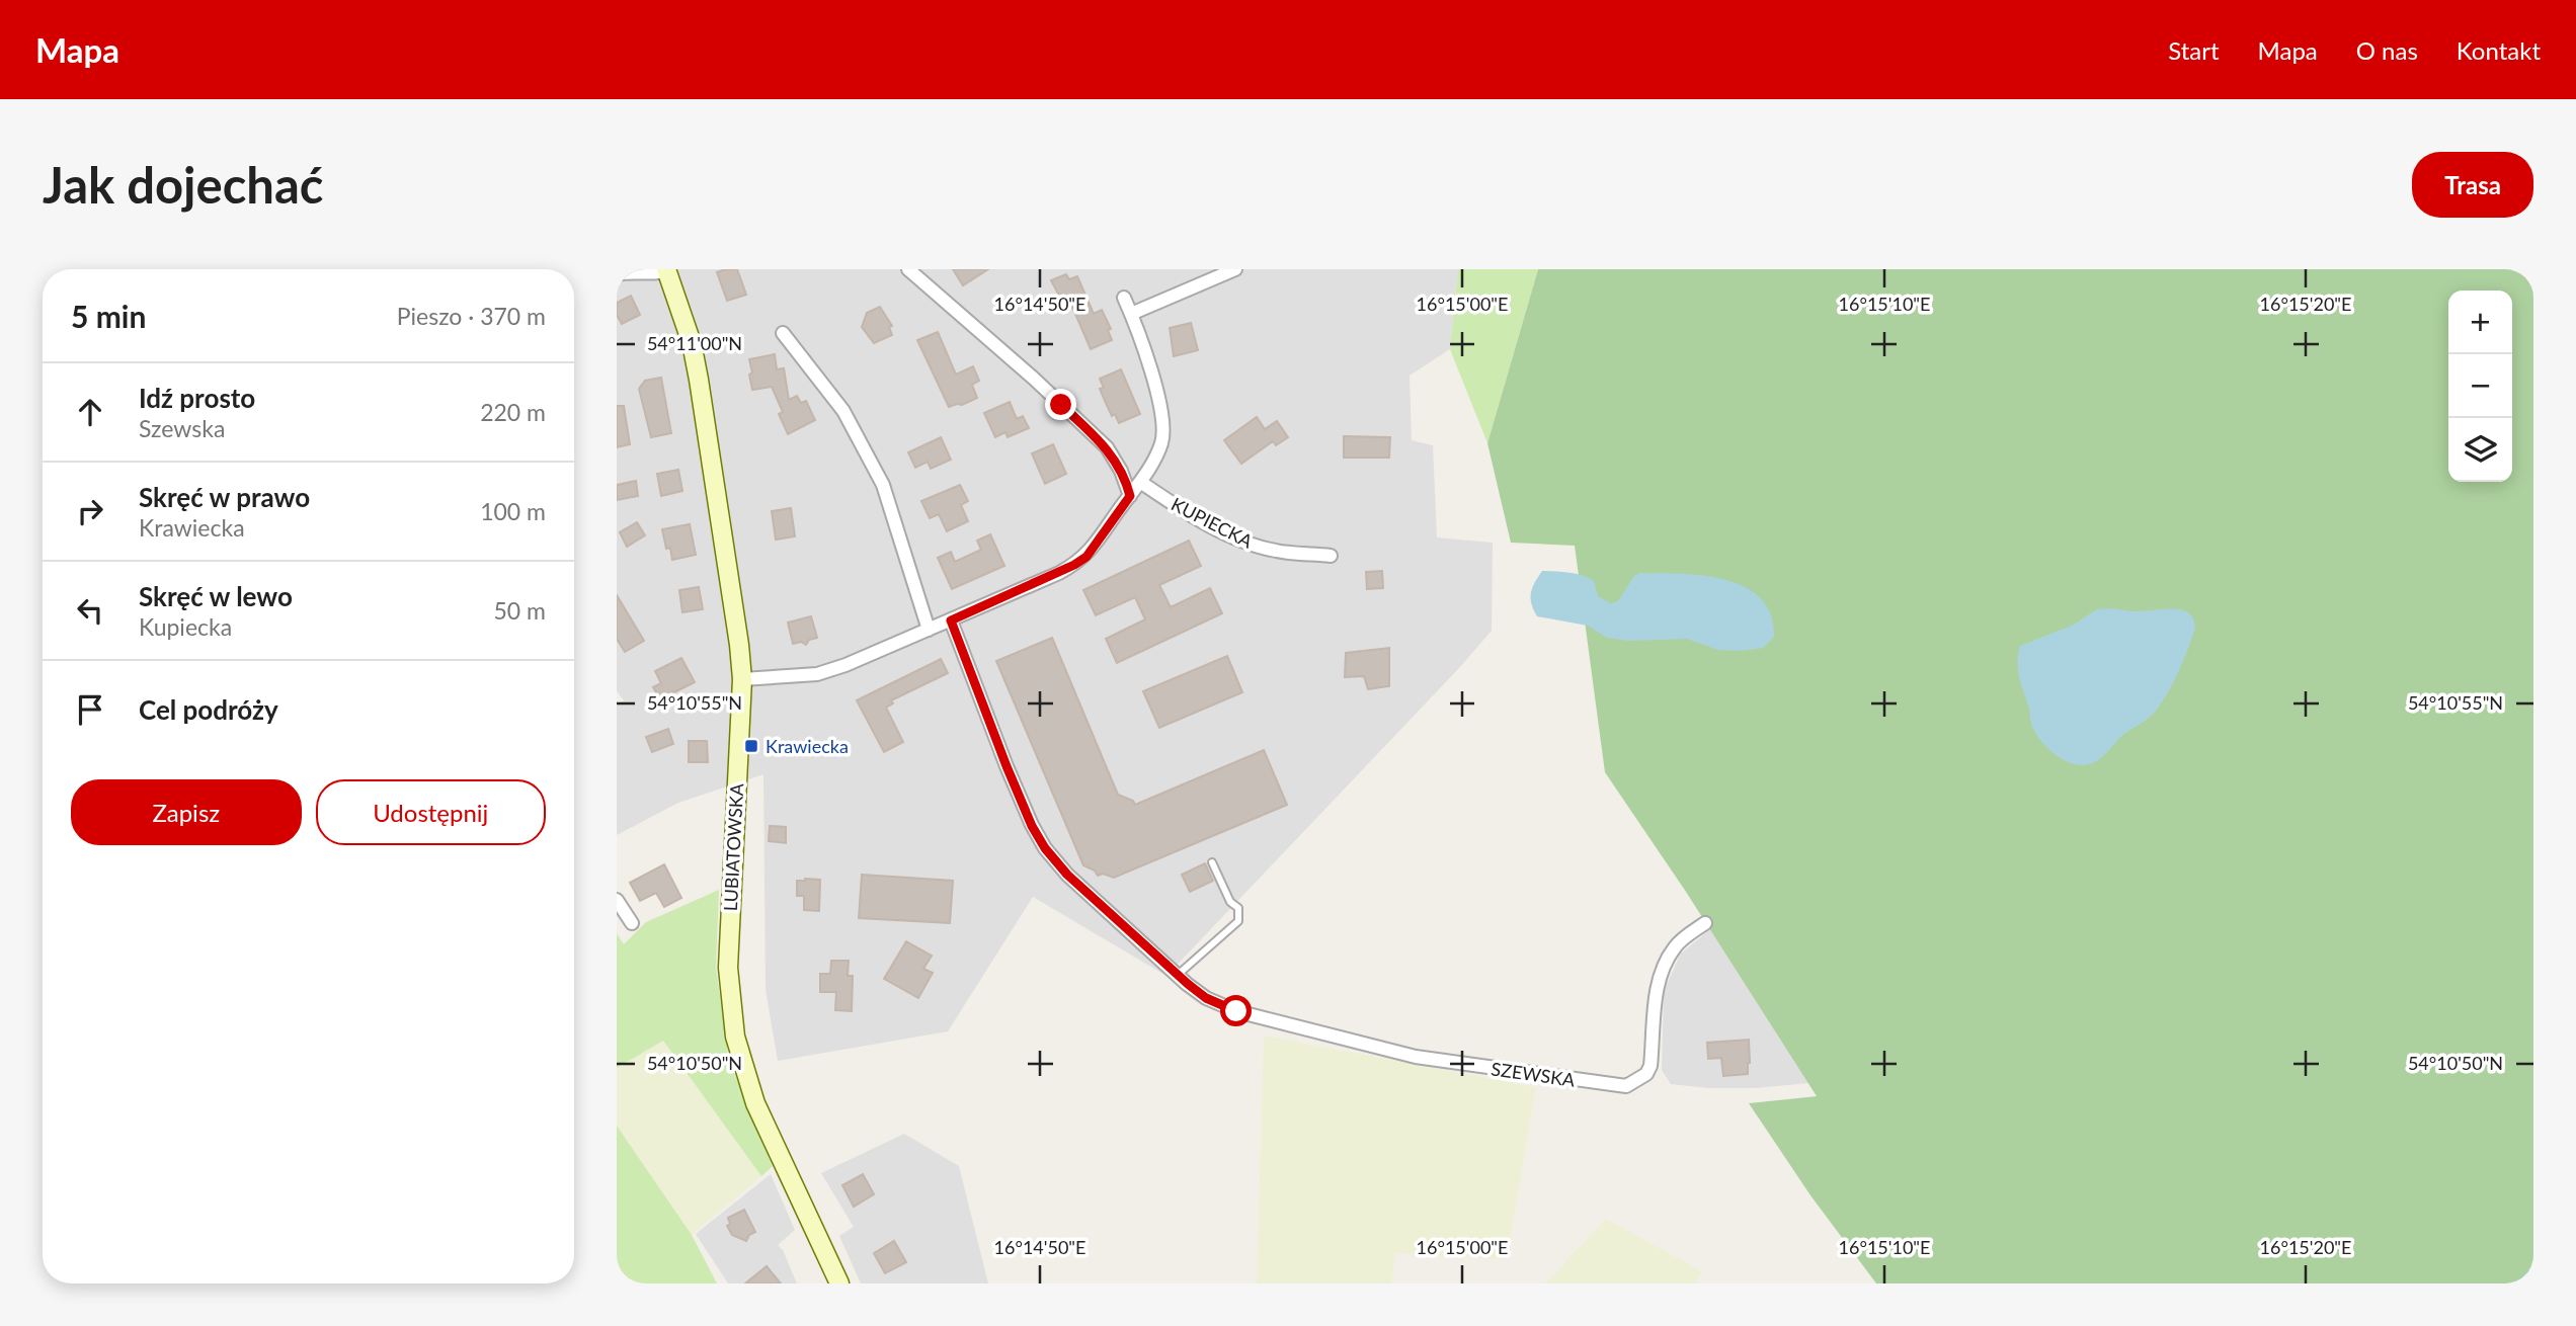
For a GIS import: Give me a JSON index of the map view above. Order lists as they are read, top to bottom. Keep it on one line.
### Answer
{"streets":{"street":["KUPIECKA","LUBIATOWSKA","SZEWSKA"]},"places":{"transit":["Krawiecka"]},"page":{"header":"Mapa","nav":["Start","Mapa","O nas","Kontakt"],"buttons":["Trasa",["Zapisz","Udostępnij"]],"title":"Jak dojechać","heading":["5 min","Pieszo · 370 m"],"map_buttons":["+","−"],"list":[["Idź prosto","Szewska","220 m"],["Skręć w prawo","Krawiecka","100 m"],["Skręć w lewo","Kupiecka","50 m"],"Cel podróży"]},"coordinates":["16°14'50\"E","16°15'00\"E","16°15'10\"E","16°15'20\"E","54°11'00\"N","54°10'55\"N","54°10'50\"N"]}
